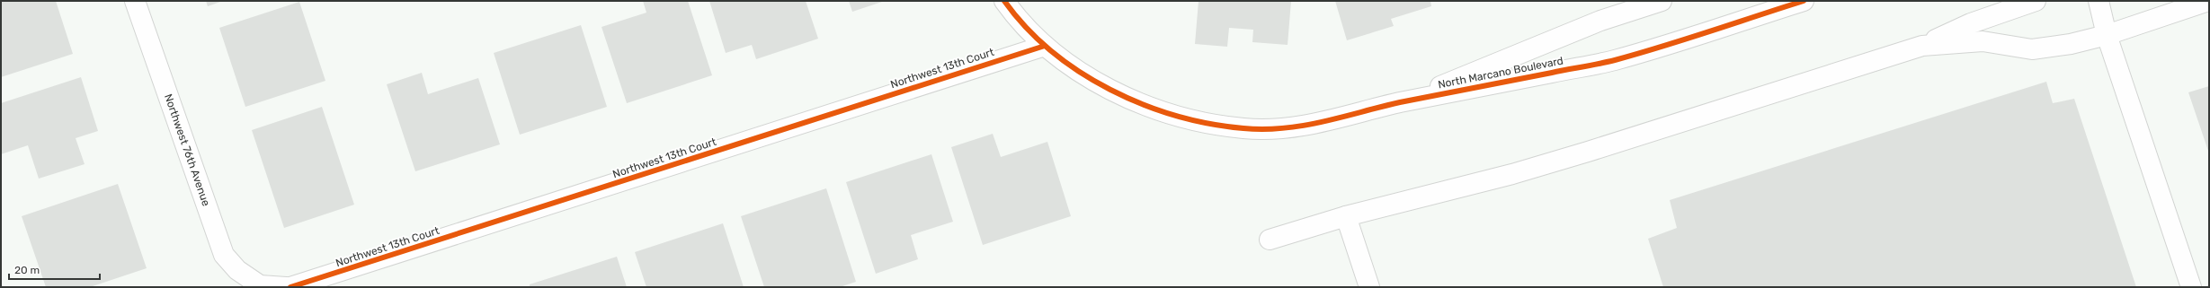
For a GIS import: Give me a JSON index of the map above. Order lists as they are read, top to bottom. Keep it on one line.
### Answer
{"streets":{"street":["Northwest 13th Court","North Marcano Boulevard","Northwest 76th Avenue"]},"crossings":[["Northwest 13th Court","North Marcano Boulevard"]],"scale_bar":"20 m"}
